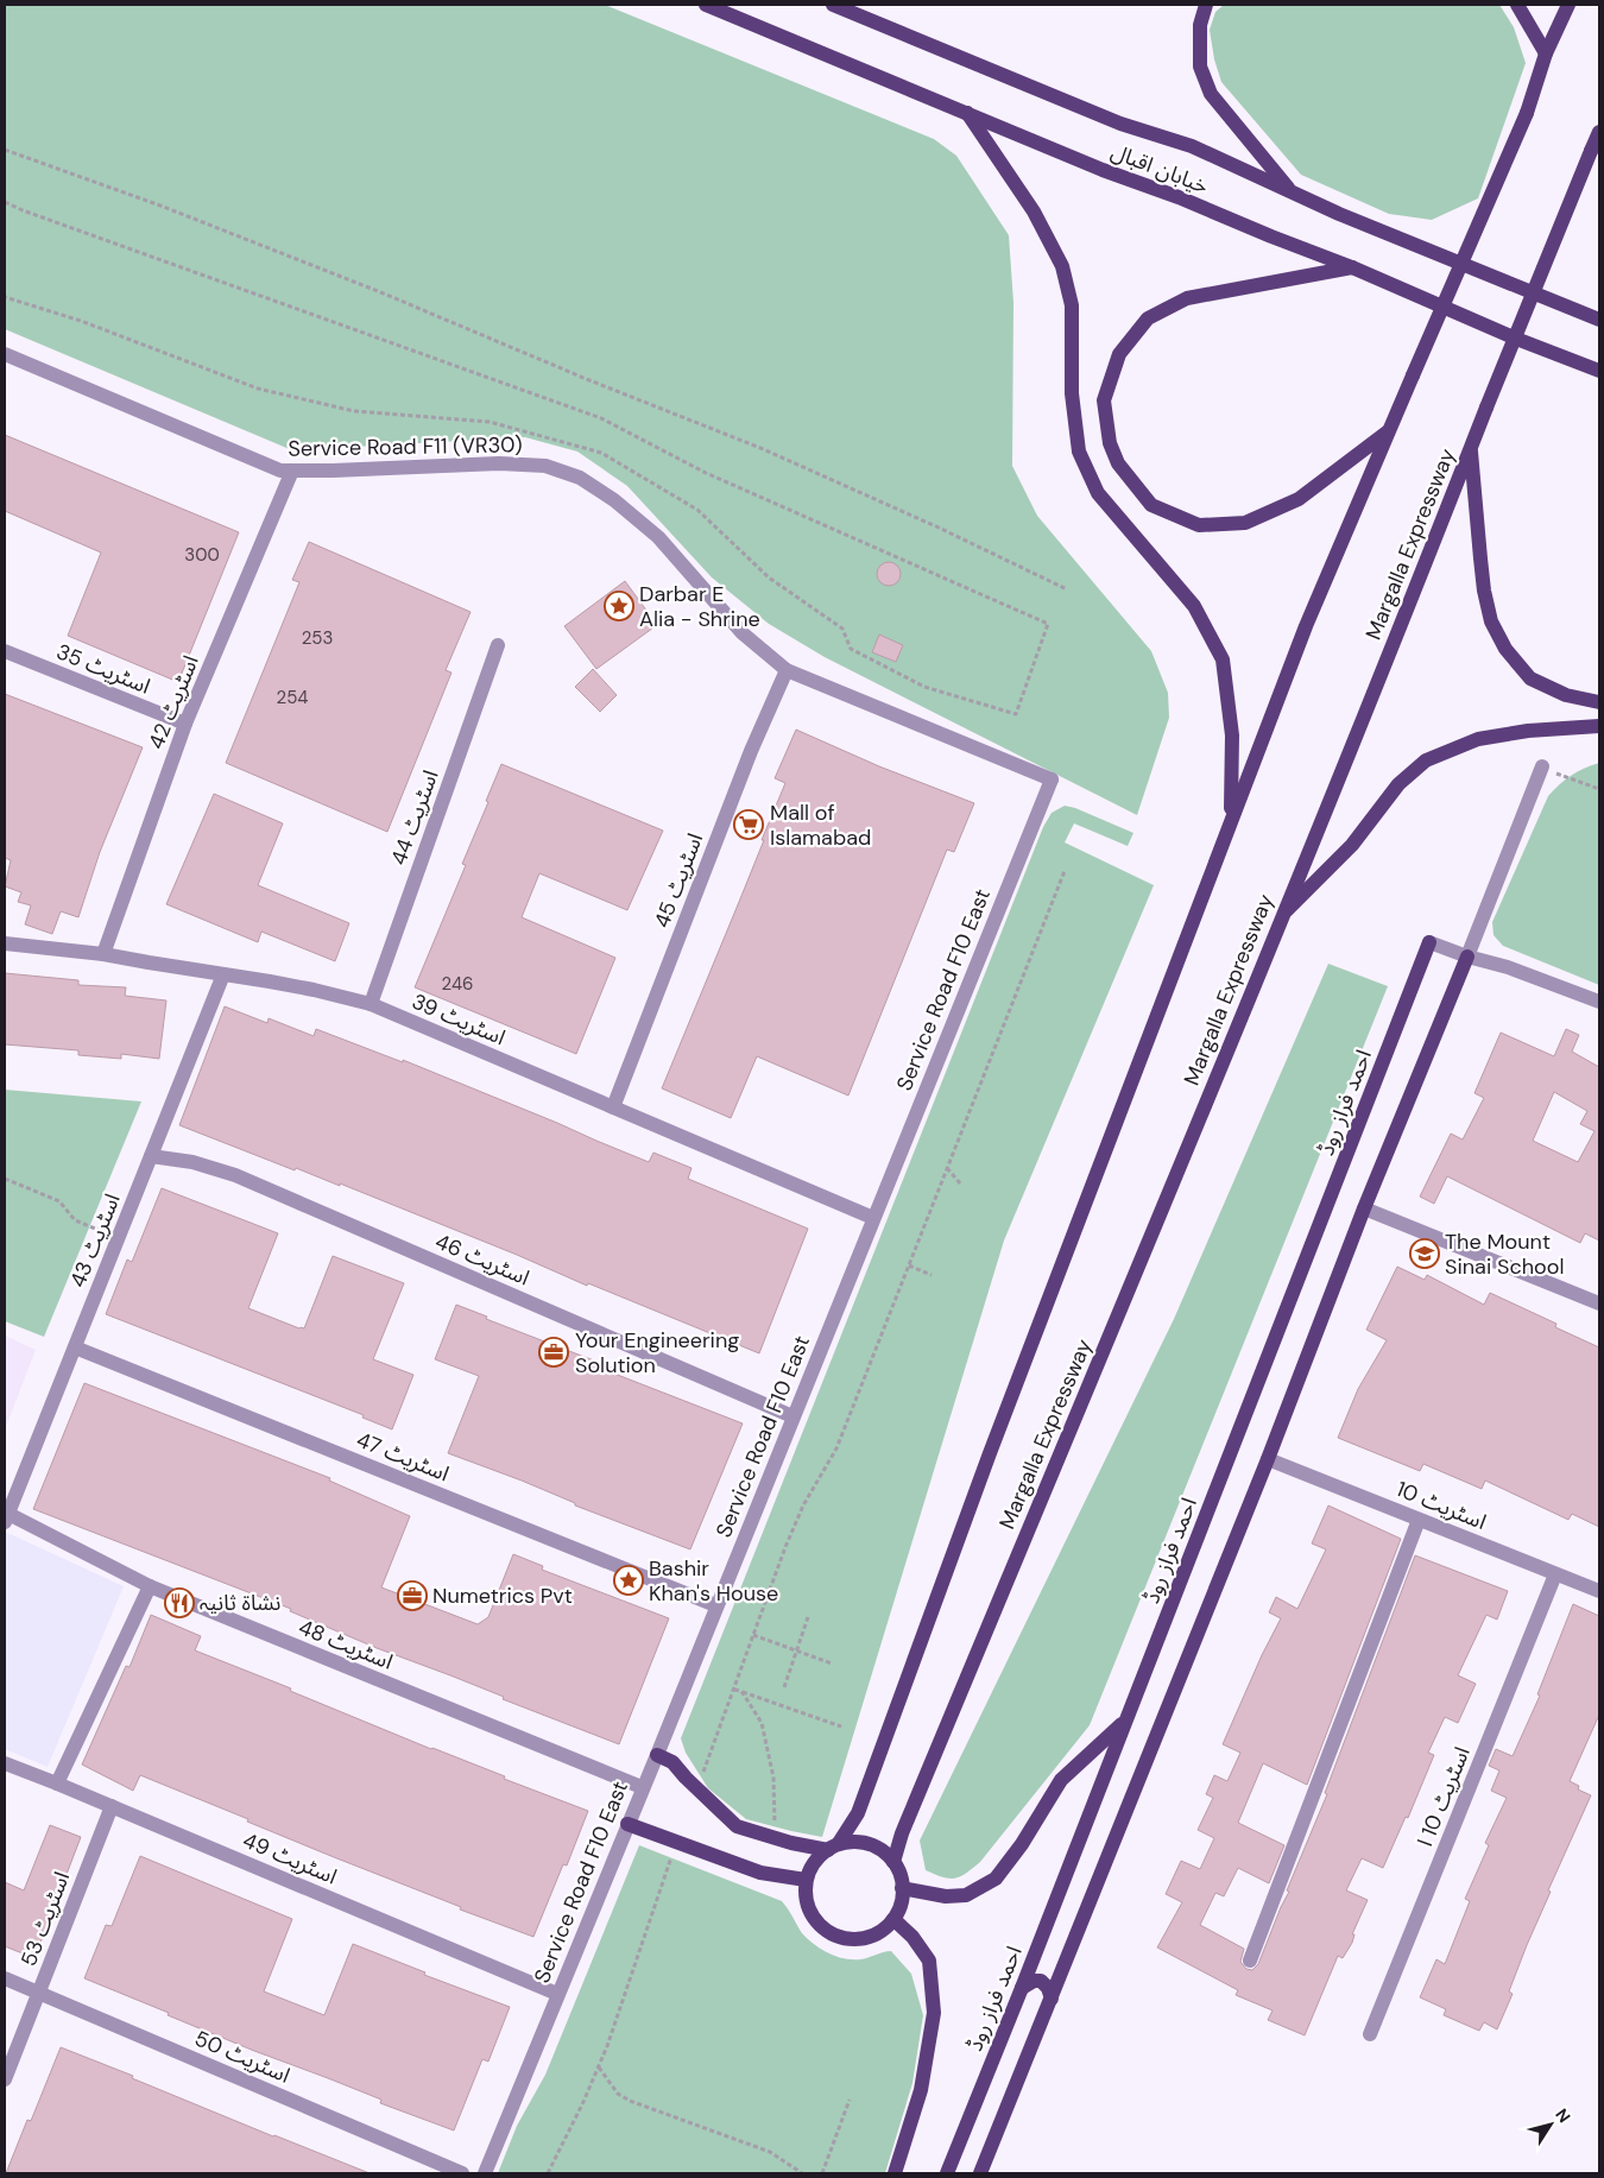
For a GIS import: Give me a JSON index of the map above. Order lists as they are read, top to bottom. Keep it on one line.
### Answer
{"streets":{"main road":["خیابان اقبال","Margalla Expressway","احمد فراز روڈ"],"street":["Service Road F11 (VR30)","اسٹریٹ 35","اسٹریٹ 42","اسٹریٹ 44","اسٹریٹ 45","Service Road F10 East","اسٹریٹ 39","اسٹریٹ 43","اسٹریٹ 46","اسٹریٹ 47","اسٹریٹ 10","اسٹریٹ 48","اسٹریٹ 10 ا","اسٹریٹ 49","اسٹریٹ 53","اسٹریٹ 50"]},"crossings":[["Service Road F11 (VR30)","اسٹریٹ 42"],["Service Road F11 (VR30)","اسٹریٹ 45"],["Service Road F11 (VR30)","Service Road F10 East"],["اسٹریٹ 35","اسٹریٹ 42"],["اسٹریٹ 42","اسٹریٹ 39"],["اسٹریٹ 44","اسٹریٹ 39"],["اسٹریٹ 45","اسٹریٹ 39"],["Service Road F10 East","اسٹریٹ 39"],["Service Road F10 East","اسٹریٹ 46"],["Service Road F10 East","اسٹریٹ 47"],["Service Road F10 East","اسٹریٹ 48"],["Service Road F10 East","اسٹریٹ 49"],["اسٹریٹ 39","اسٹریٹ 43"],["اسٹریٹ 43","اسٹریٹ 46"],["اسٹریٹ 43","اسٹریٹ 47"],["اسٹریٹ 43","اسٹریٹ 48"],["اسٹریٹ 10","اسٹریٹ 10 ا"],["اسٹریٹ 49","اسٹریٹ 53"],["اسٹریٹ 53","اسٹریٹ 50"]],"places":{"place":["Darbar E Alia - Shrine","Bashir Khan's House"],"supermarket":["Mall of Islamabad"],"school or university":["The Mount Sinai School"],"office":["Your Engineering Solution","Numetrics Pvt"],"restaurant":["نشاۃ ثانیہ"]},"house_numbers":["300","253","254","246"],"north":"top right"}
